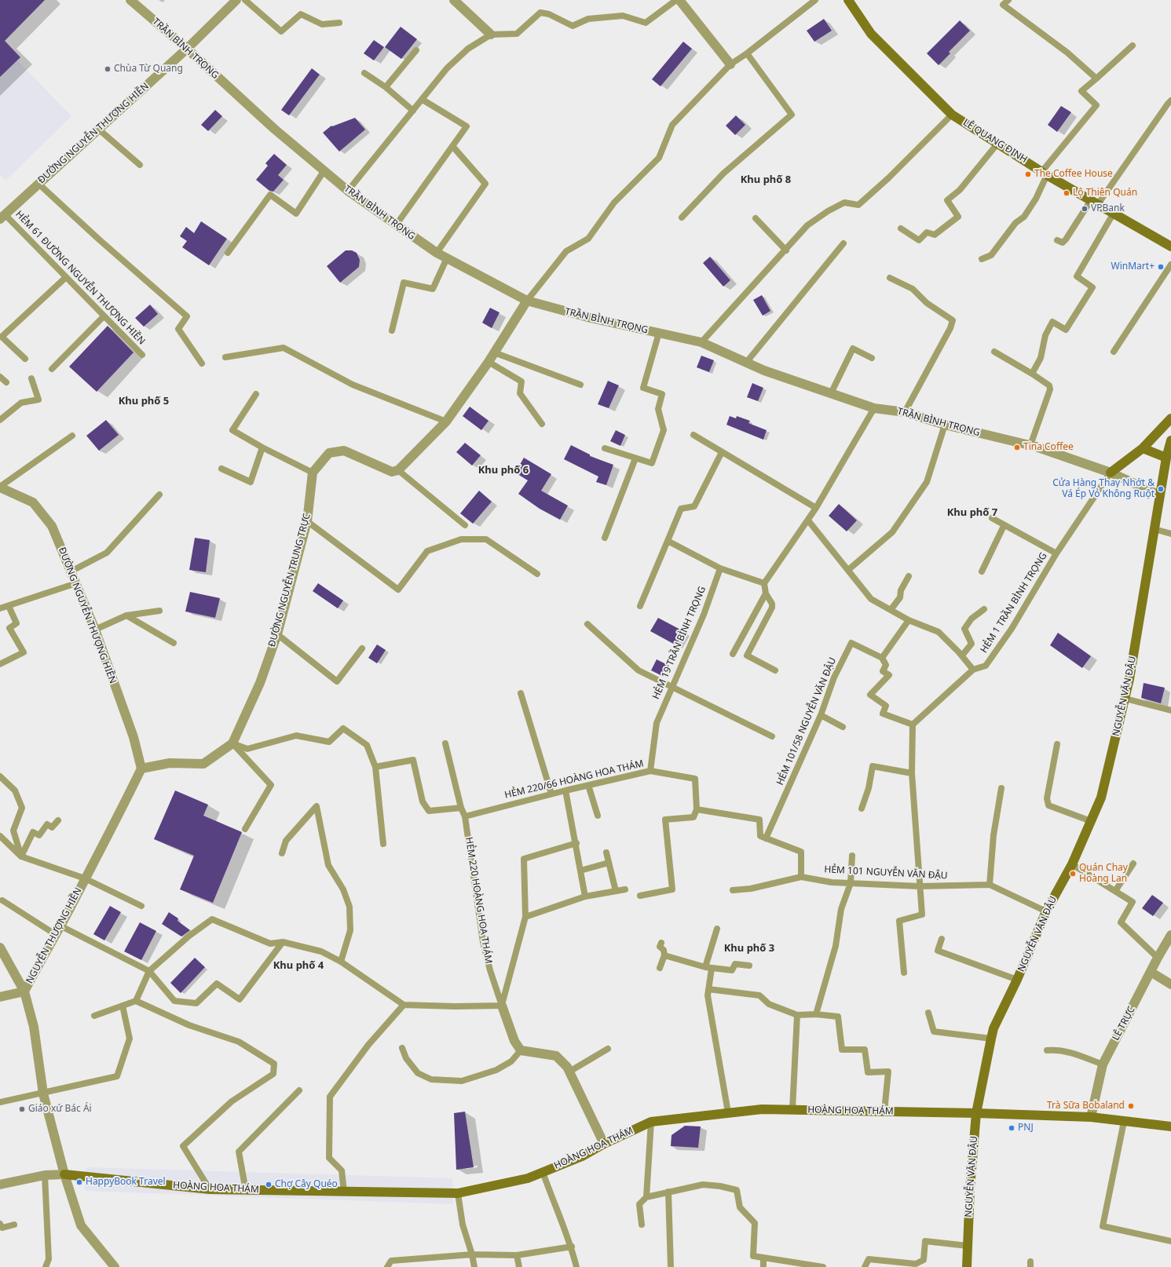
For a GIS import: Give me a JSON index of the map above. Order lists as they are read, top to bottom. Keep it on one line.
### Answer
{"streets":{"street":["TRẦN BÌNH TRỌNG","ĐƯỜNG NGUYỄN THƯỢNG HIỀN","LÊ QUANG ĐỊNH","ĐƯỜNG NGUYỄN TRUNG TRỰC","NGUYỄN VĂN ĐẬU","HẺM 220 HOÀNG HOA THÁM","NGUYỄN THƯỢNG HIỀN","LÊ TRỰC","HOÀNG HOA THÁM"],"lane":["HẺM 61 ĐƯỜNG NGUYỄN THƯỢNG HIỀN","HẺM 1 TRẦN BÌNH TRỌNG","HẺM 19 TRẦN BÌNH TRỌNG","HẺM 101/58 NGUYỄN VĂN ĐẬU","HẺM 220/66 HOÀNG HOA THÁM","HẺM 101 NGUYỄN VĂN ĐẬU"]},"crossings":[["TRẦN BÌNH TRỌNG","ĐƯỜNG NGUYỄN THƯỢNG HIỀN"],["TRẦN BÌNH TRỌNG","HẺM 1 TRẦN BÌNH TRỌNG"],["TRẦN BÌNH TRỌNG","NGUYỄN VĂN ĐẬU"],["ĐƯỜNG NGUYỄN THƯỢNG HIỀN","HẺM 61 ĐƯỜNG NGUYỄN THƯỢNG HIỀN"],["ĐƯỜNG NGUYỄN THƯỢNG HIỀN","NGUYỄN THƯỢNG HIỀN"],["HẺM 19 TRẦN BÌNH TRỌNG","HẺM 220/66 HOÀNG HOA THÁM"],["NGUYỄN VĂN ĐẬU","HẺM 101 NGUYỄN VĂN ĐẬU"],["NGUYỄN VĂN ĐẬU","HOÀNG HOA THÁM"],["HẺM 220/66 HOÀNG HOA THÁM","HẺM 220 HOÀNG HOA THÁM"],["NGUYỄN THƯỢNG HIỀN","HOÀNG HOA THÁM"],["LÊ TRỰC","HOÀNG HOA THÁM"]],"districts":["Khu phố 8","Khu phố 5","Khu phố 6","Khu phố 7","Khu phố 3","Khu phố 4"],"places":["Chùa Từ Quang","The Coffee House","Lộ Thiên Quán","VPBank","WinMart+","Tina Coffee","Cửa Hàng Thay Nhớt & Vá Ép Vỏ Không Ruột","Quán Chay Hoàng Lan","Trà Sữa Bobaland","Giáo xứ Bác Ái","PNJ","HappyBook Travel","Chợ Cây Quéo"]}
